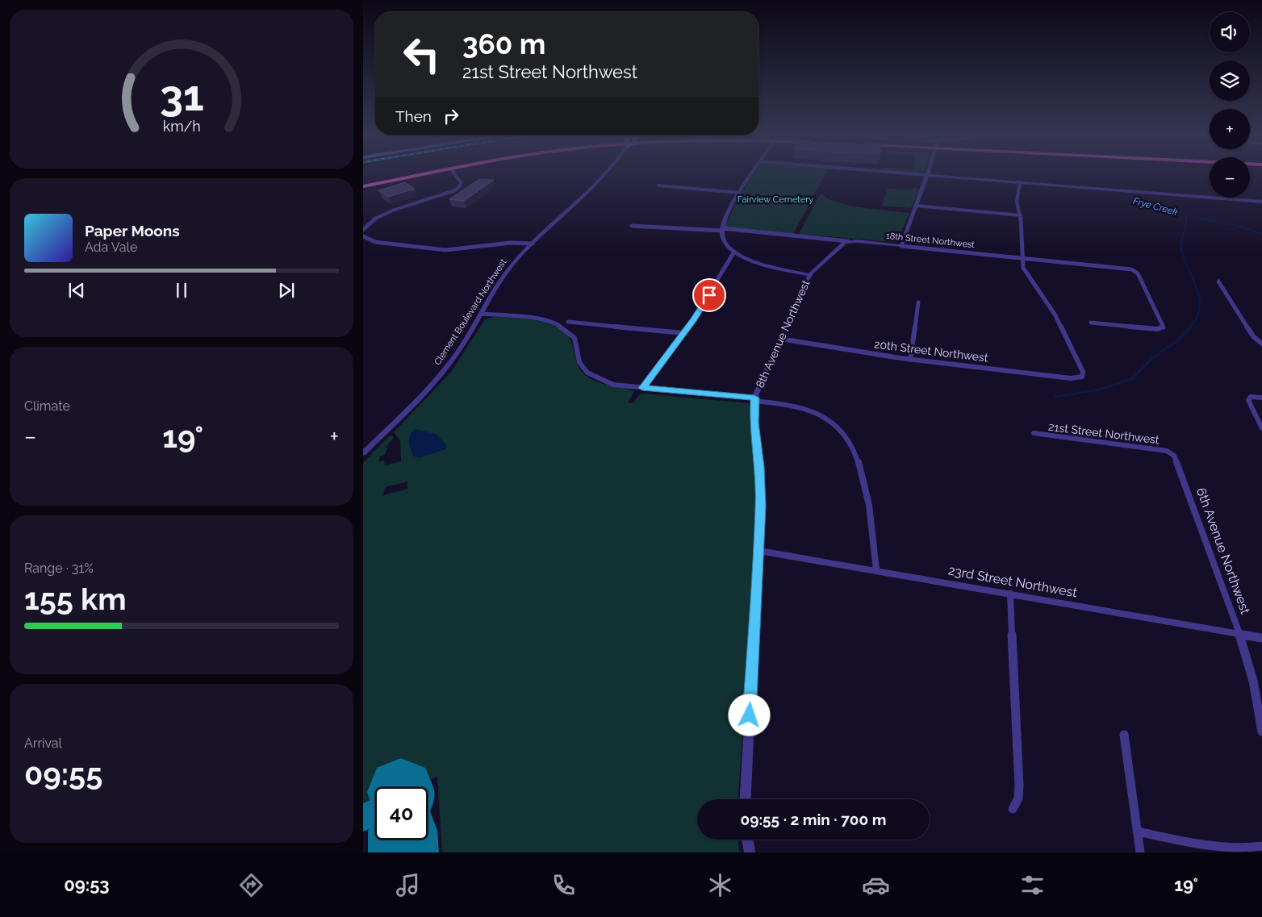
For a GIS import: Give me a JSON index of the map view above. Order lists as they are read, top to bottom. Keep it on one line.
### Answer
{"streets":{"street":["18th Street Northwest","Clement Boulevard Northwest","8th Avenue Northwest","20th Street Northwest","21st Street Northwest","6th Avenue Northwest","23rd Street Northwest"]},"crossings":[["18th Street Northwest","8th Avenue Northwest"],["18th Street Northwest","20th Street Northwest"],["8th Avenue Northwest","20th Street Northwest"],["8th Avenue Northwest","23rd Street Northwest"],["21st Street Northwest","6th Avenue Northwest"],["6th Avenue Northwest","23rd Street Northwest"]],"water":["Frye Creek"],"parks":["Fairview Cemetery"],"page":{"map_buttons":["+","−"],"turn":["360 m","21st Street Northwest"],"then":"Then","song":["Paper Moons","Ada Vale"],"tile":["Climate",["Range · 31%","155 km"],["Arrival","09:55"]],"heat":["−","19°","+"],"limit":"40","trip":"09:55 · 2 min · 700 m","tabs":["09:53","19°"],"gauge":["31","km/h"]}}
